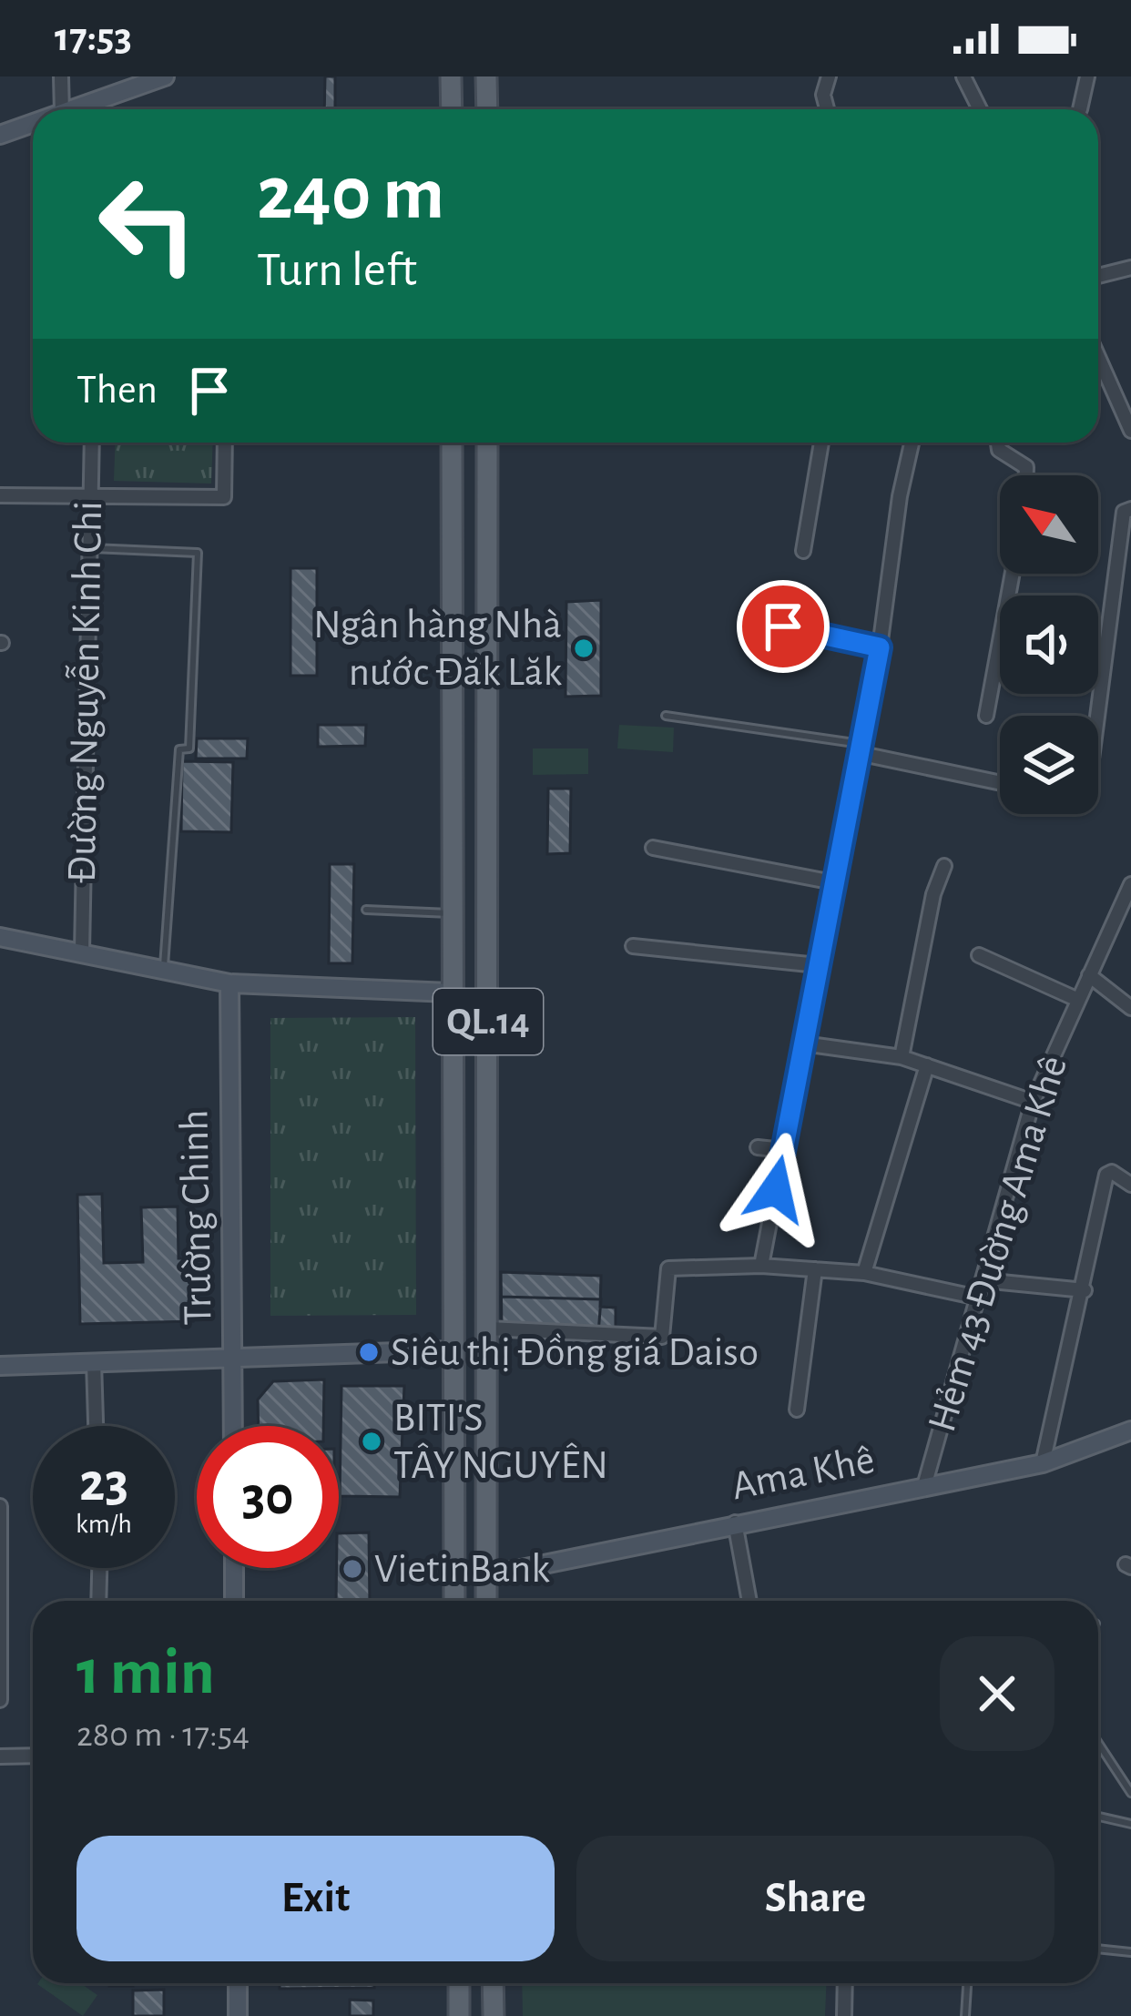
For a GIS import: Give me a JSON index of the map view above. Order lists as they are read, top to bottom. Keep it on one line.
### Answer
{"streets":{"main road":["QL.14"],"street":["Đường Nguyễn Kinh Chi","Trường Chinh","Hẻm 43 Đường Ama Khê","Ama Khê"]},"crossings":[["QL.14","Ama Khê"],["Hẻm 43 Đường Ama Khê","Ama Khê"]],"places":["Ngân hàng Nhà nước Đăk Lăk","Siêu thị Đồng giá Daiso","BITI'S TÂY NGUYÊN","VietinBank"],"north":"top left","page":{"status":"17:53","turn":["240 m","Turn left"],"then":"Then","speed":"23 km/h","limit":"30","heading":["1 min","280 m · 17:54"],"buttons":["Exit","Share"]}}
